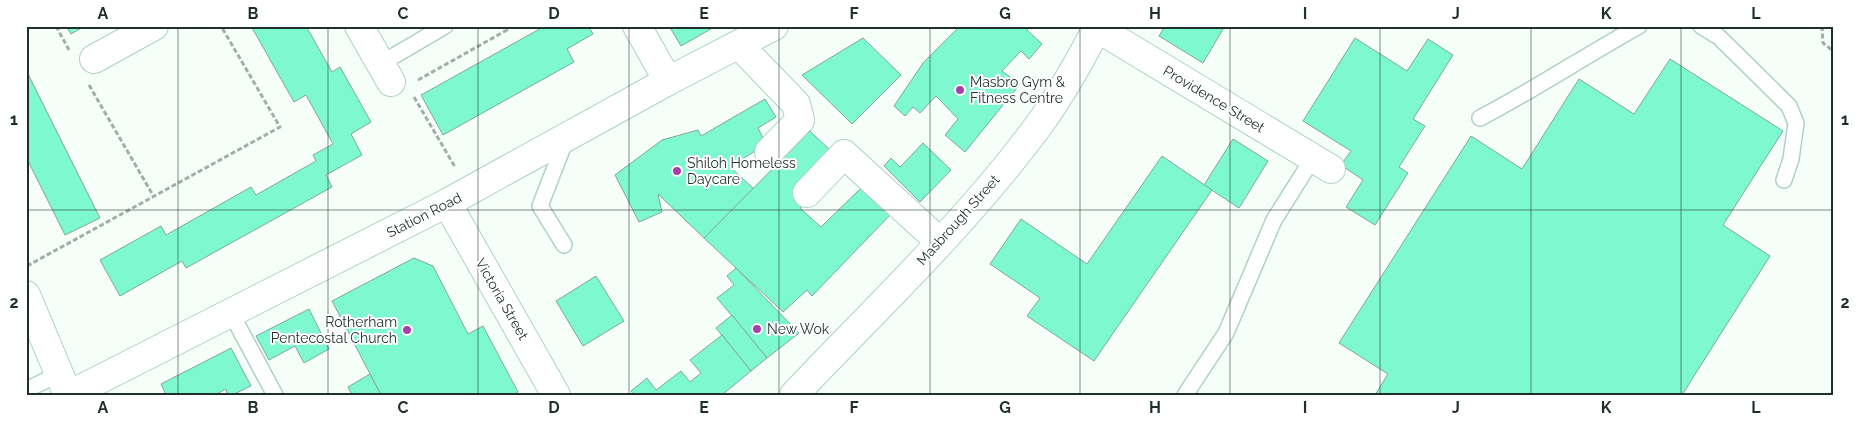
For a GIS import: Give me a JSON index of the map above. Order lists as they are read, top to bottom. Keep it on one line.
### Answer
{"streets":{"street":["Providence Street","Station Road","Masbrough Street","Victoria Street"]},"crossings":[["Providence Street","Masbrough Street"],["Station Road","Victoria Street"]],"places":["Masbro Gym & Fitness Centre","Shiloh Homeless Daycare","New Wok","Rotherham Pentecostal Church"],"grid":{"columns":["A","B","C","D","E","F","G","H","I","J","K","L"],"rows":["1","2"]}}
